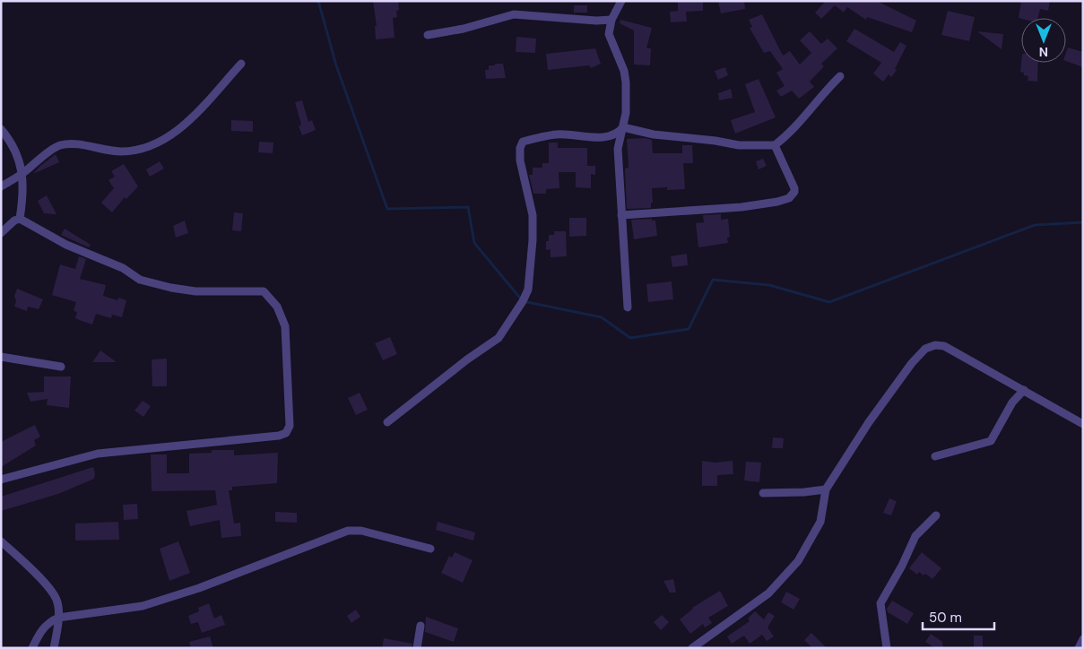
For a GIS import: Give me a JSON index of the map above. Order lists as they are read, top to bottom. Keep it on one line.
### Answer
{"scale_bar":"50 m","north":"bottom"}
